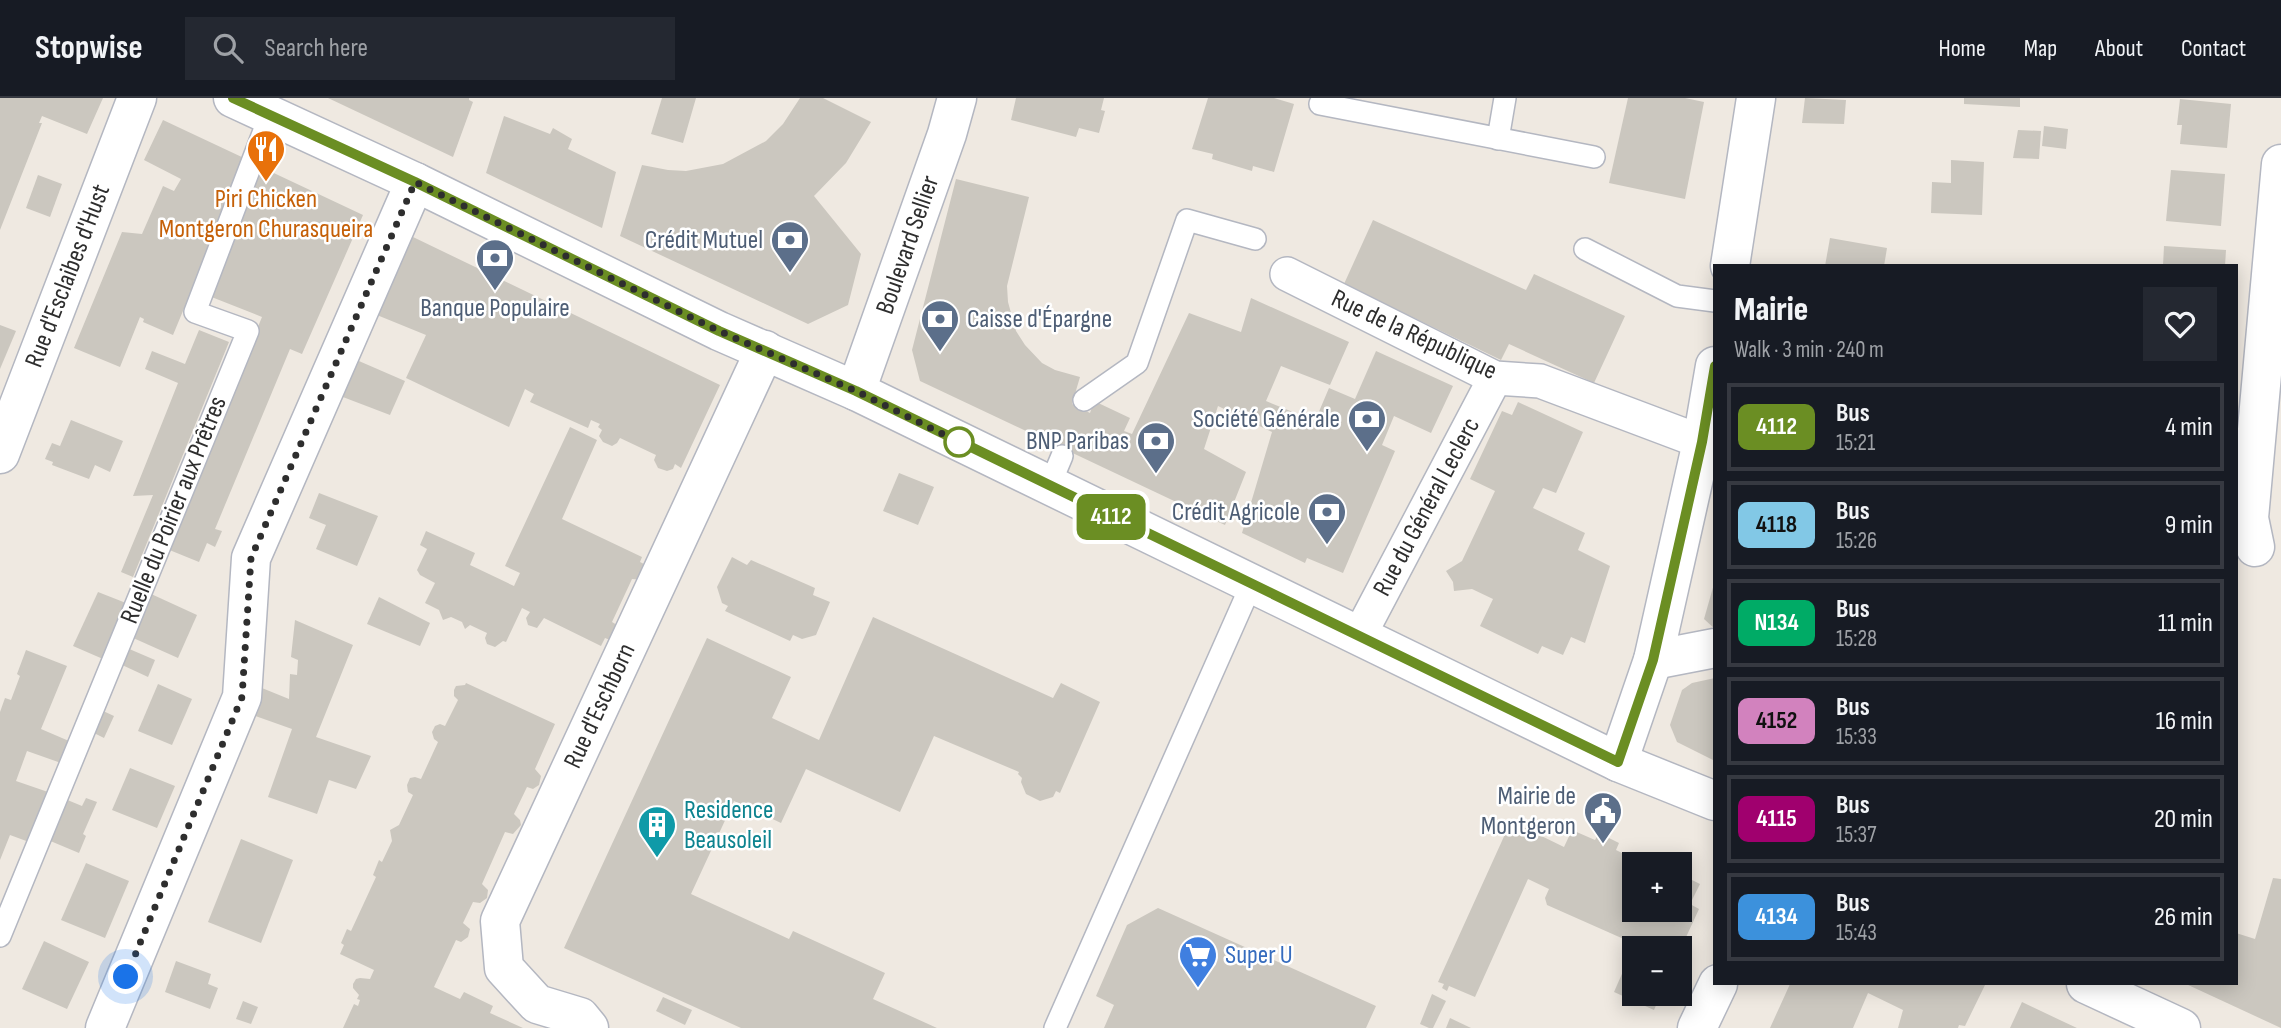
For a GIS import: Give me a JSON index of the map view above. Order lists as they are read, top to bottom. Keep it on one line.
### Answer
{"streets":{"street":["Boulevard Sellier","Rue d'Esclaibes d'Hust","Rue de la République","Rue du Général Leclerc","Rue d'Eschborn"],"lane":["Ruelle du Poirier aux Prêtres"]},"crossings":[["Rue de la République","Rue du Général Leclerc"]],"places":{"restaurant":["Piri Chicken Montgeron Churasqueira"],"bank":["Crédit Mutuel","Banque Populaire","Caisse d'Épargne","Société Générale","BNP Paribas","Crédit Agricole"],"public building":["Mairie de Montgeron"],"building":["Residence Beausoleil"],"supermarket":["Super U"]},"lines":["bus line 4112"],"page":{"header":"Stopwise","search":"Search here","nav":["Home","Map","About","Contact"],"on_map":"4112","heading":["Mairie","Walk · 3 min · 240 m"],"list":[{"mark":"4112","name":"Bus","note":"15:21","value":"4 min"},{"mark":"4118","name":"Bus","note":"15:26","value":"9 min"},{"mark":"N134","name":"Bus","note":"15:28","value":"11 min"},{"mark":"4152","name":"Bus","note":"15:33","value":"16 min"},{"mark":"4115","name":"Bus","note":"15:37","value":"20 min"},{"mark":"4134","name":"Bus","note":"15:43","value":"26 min"}],"map_buttons":["+","−"]}}
